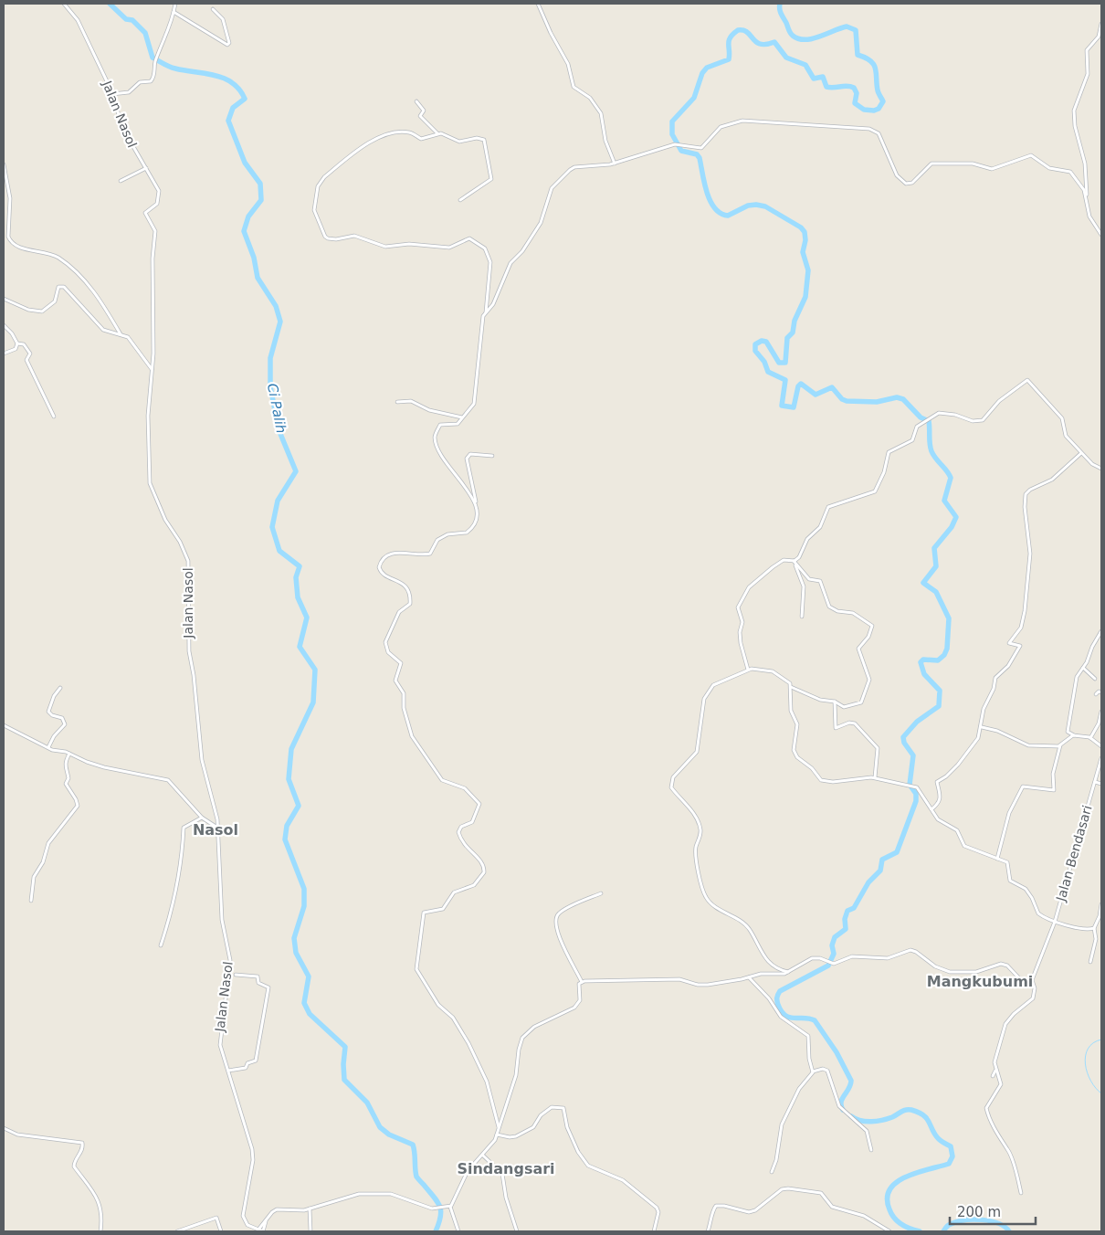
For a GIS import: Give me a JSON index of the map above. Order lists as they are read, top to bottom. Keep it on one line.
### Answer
{"streets":{"street":["Jalan Nasol","Jalan Bendasari"]},"districts":["Nasol","Mangkubumi","Sindangsari"],"water":["Ci Palih"],"scale_bar":"200 m"}
